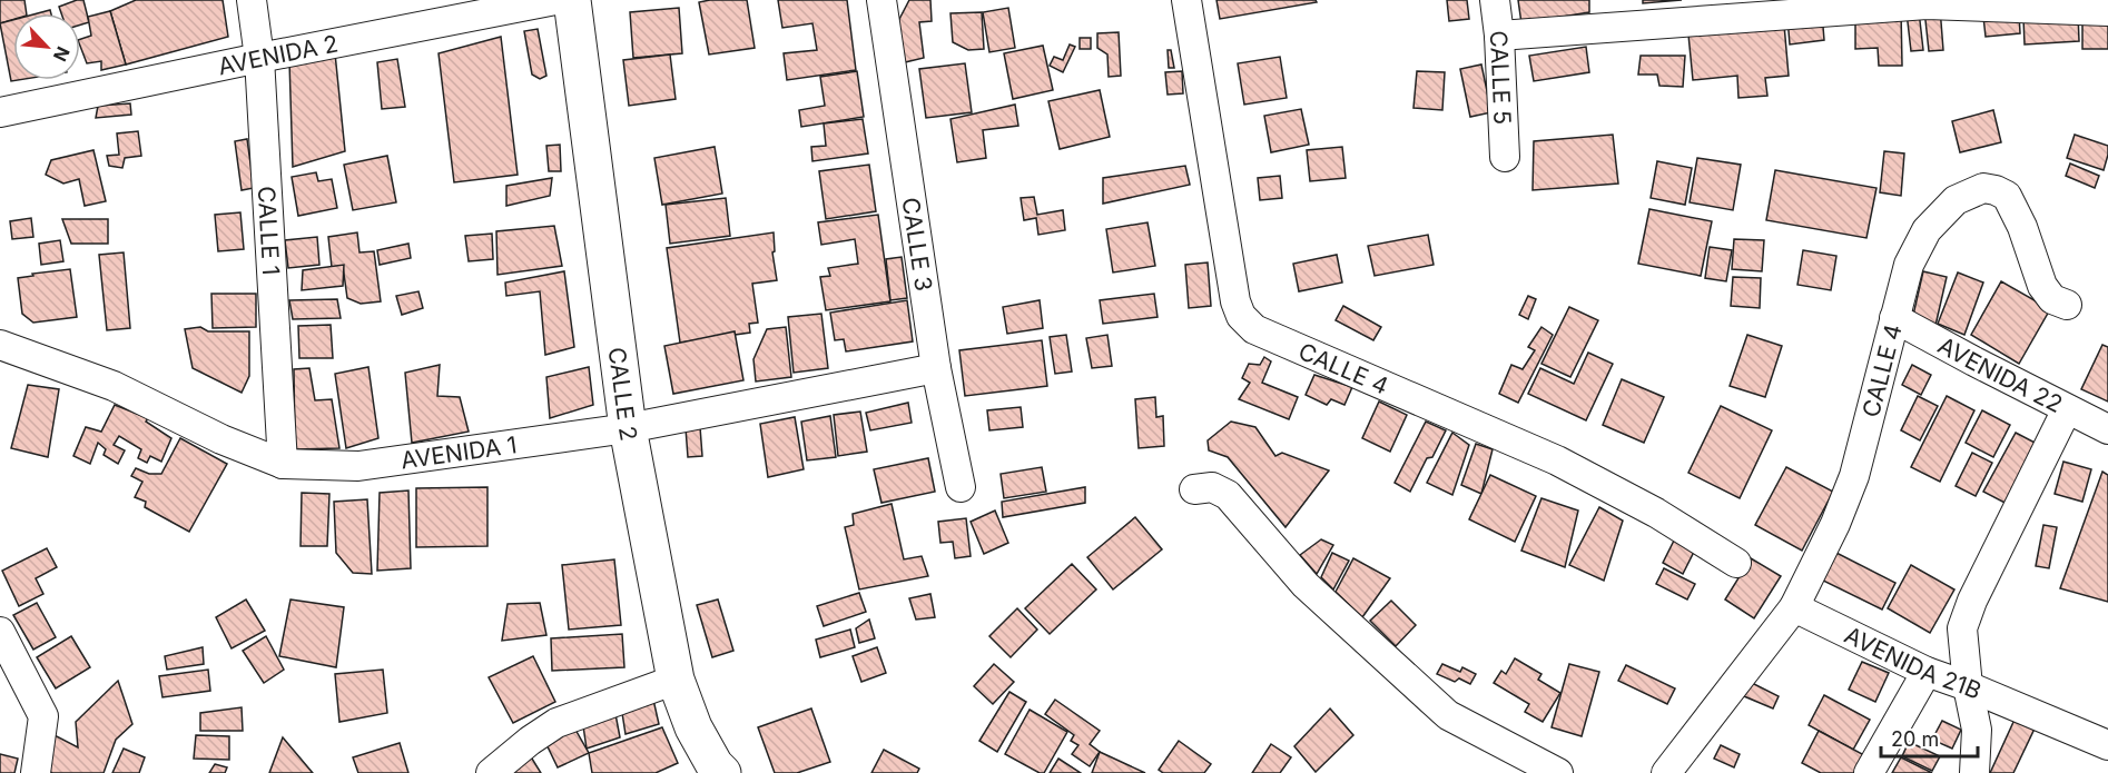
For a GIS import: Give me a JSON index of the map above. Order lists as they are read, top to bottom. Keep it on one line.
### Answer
{"streets":{"main road":["CALLE 2"],"street":["AVENIDA 2","CALLE 5","CALLE 1","CALLE 3","CALLE 4","AVENIDA 22","AVENIDA 1","AVENIDA 21B"]},"crossings":[["AVENIDA 2","CALLE 1"],["CALLE 1","AVENIDA 1"],["CALLE 3","AVENIDA 1"],["CALLE 4","AVENIDA 22"],["CALLE 4","AVENIDA 21B"],["CALLE 2","AVENIDA 1"]],"scale_bar":"20 m","north":"bottom right"}
